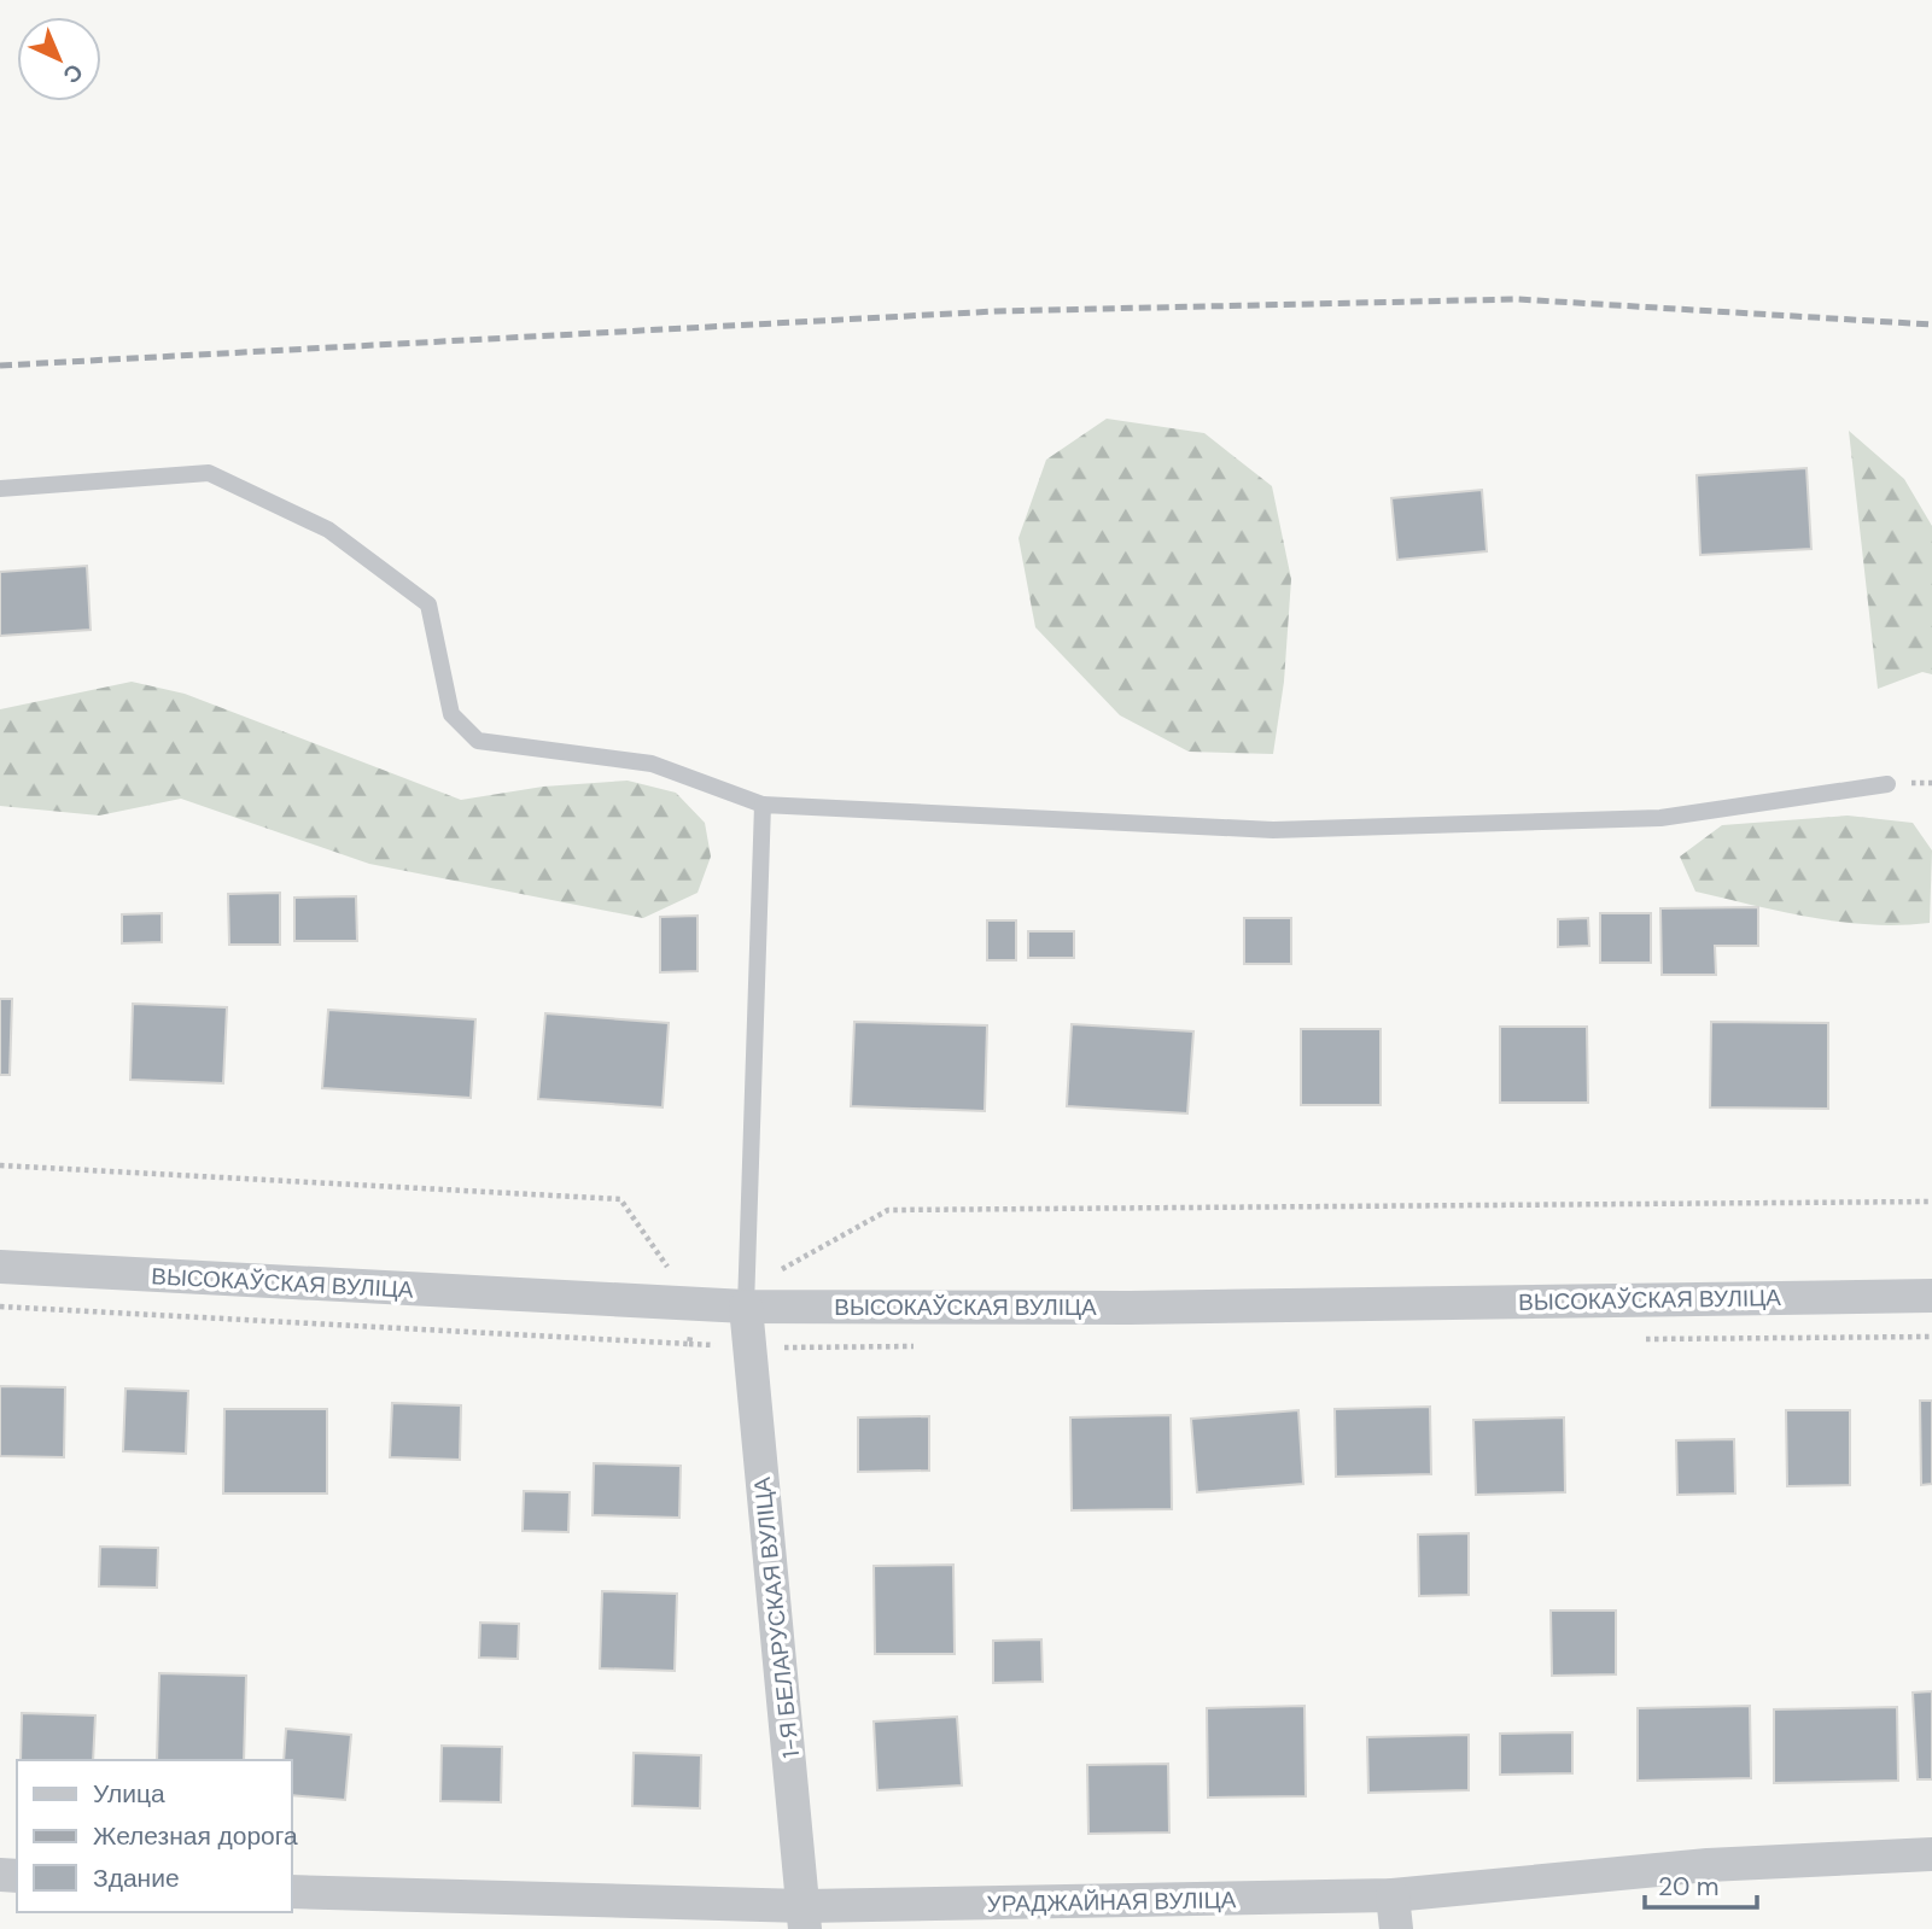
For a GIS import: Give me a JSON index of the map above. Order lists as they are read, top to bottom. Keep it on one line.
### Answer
{"streets":{"street":["ВЫСОКАЎСКАЯ ВУЛІЦА","1-Я БЕЛАРУСКАЯ ВУЛІЦА","УРАДЖАЙНАЯ ВУЛІЦА"]},"crossings":[["ВЫСОКАЎСКАЯ ВУЛІЦА","1-Я БЕЛАРУСКАЯ ВУЛІЦА"],["1-Я БЕЛАРУСКАЯ ВУЛІЦА","УРАДЖАЙНАЯ ВУЛІЦА"]],"legend":["Улица","Железная дорога","Здание"],"scale_bar":"20 m","north":"bottom right"}
